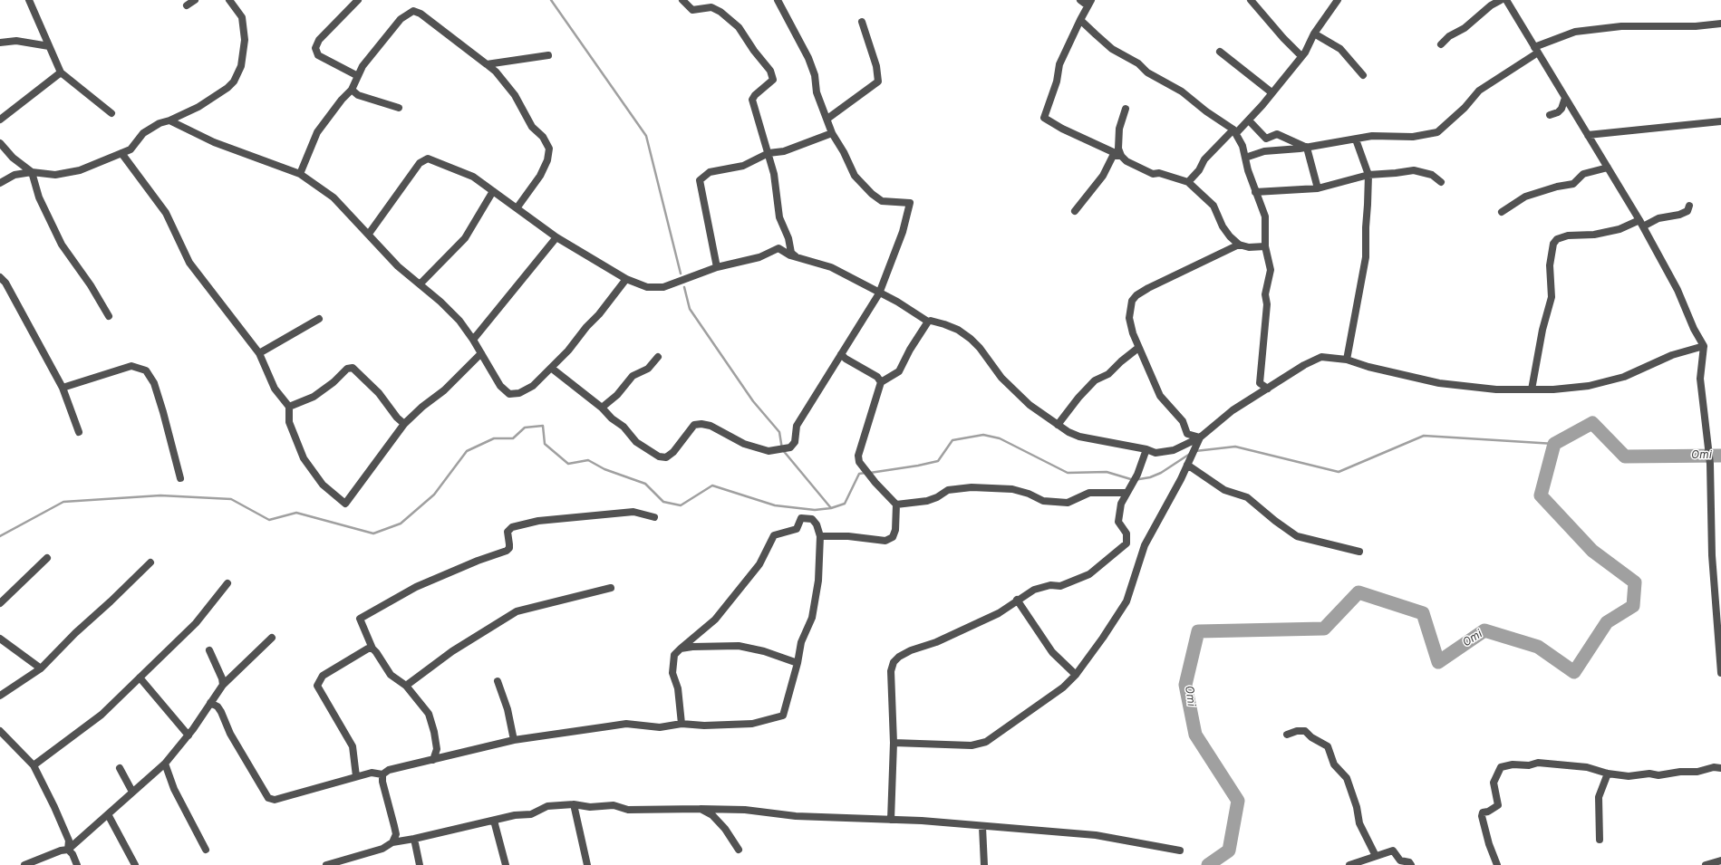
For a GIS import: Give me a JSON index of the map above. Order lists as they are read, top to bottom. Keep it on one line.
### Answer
{"water":["Omi"]}
